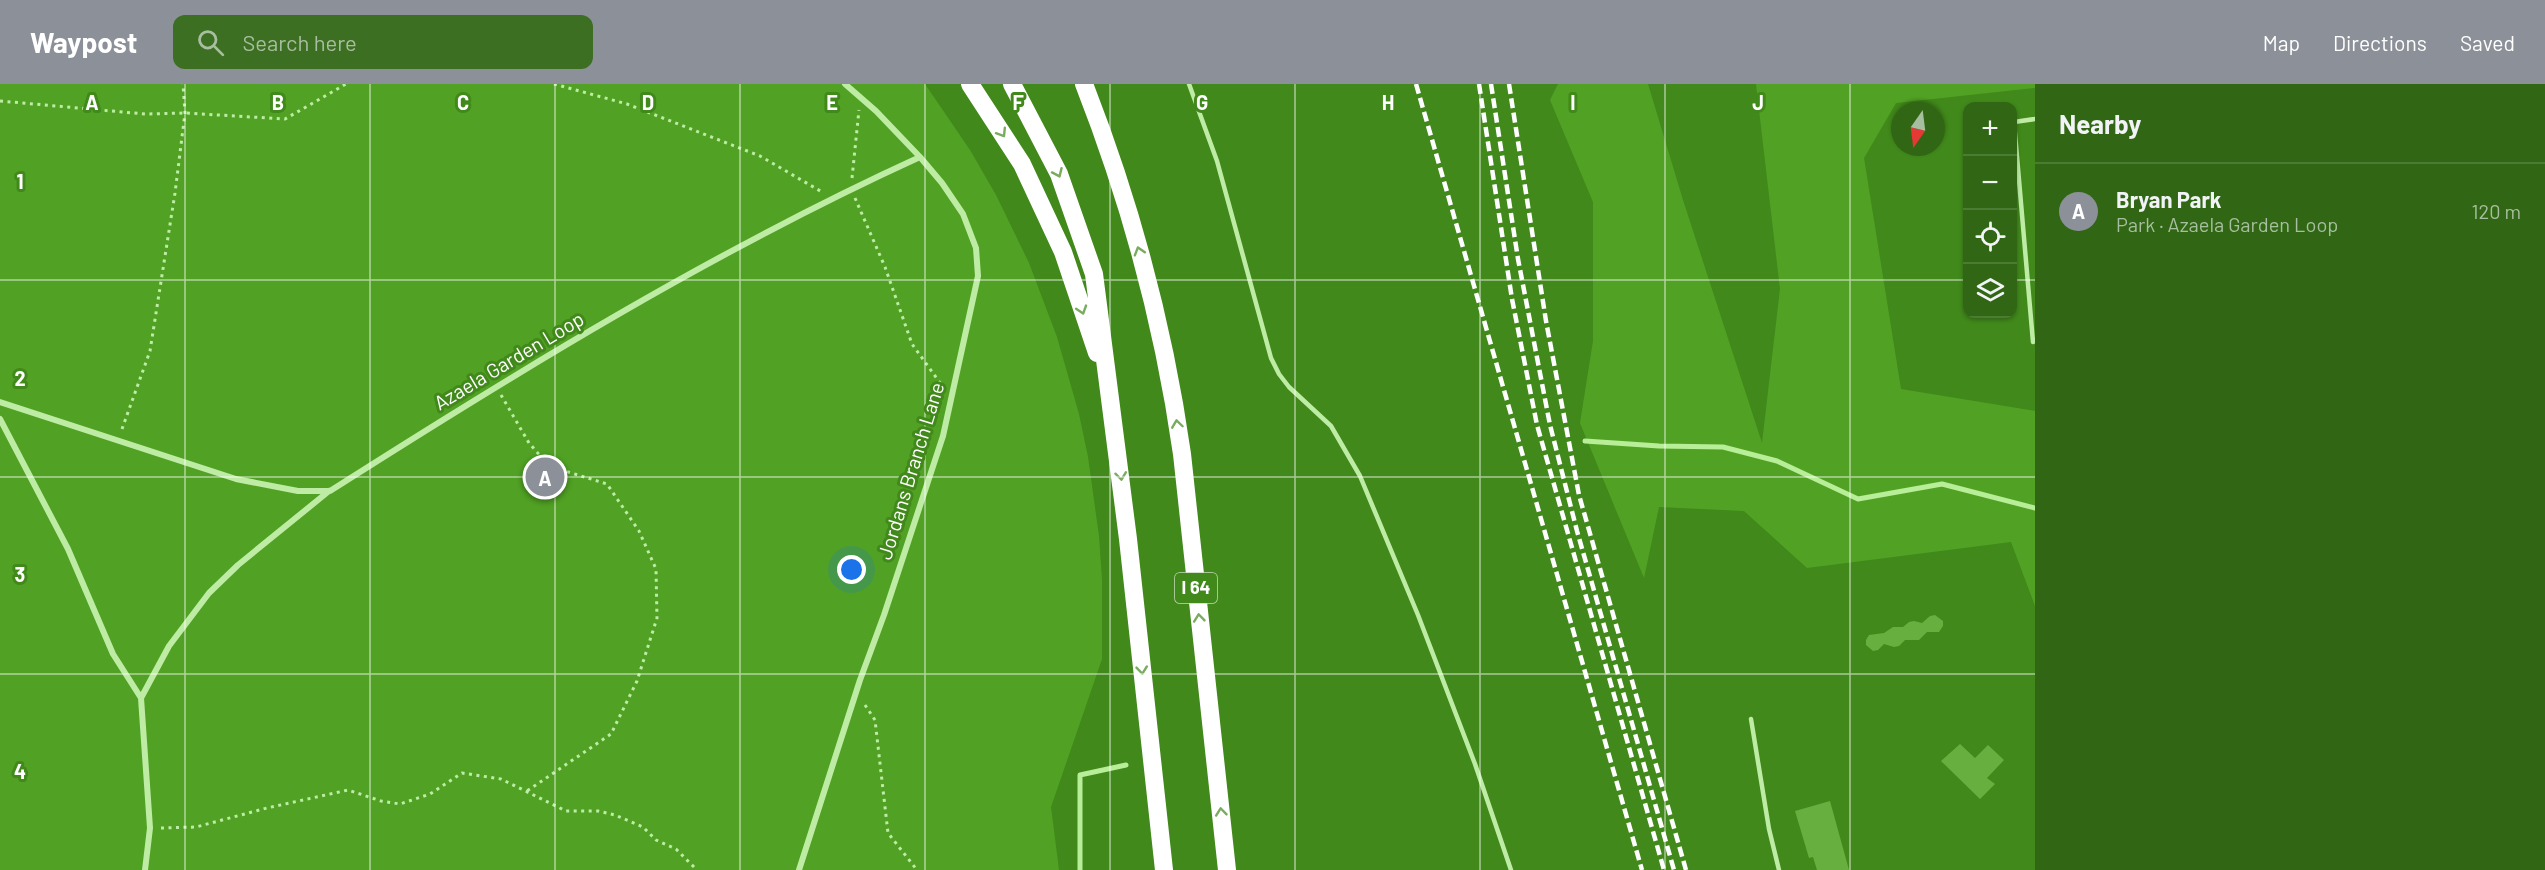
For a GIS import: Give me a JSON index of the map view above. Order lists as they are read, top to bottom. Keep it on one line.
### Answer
{"streets":{"highway":["I 64"],"street":["Azaela Garden Loop","Jordans Branch Lane"]},"crossings":[["Azaela Garden Loop","Jordans Branch Lane"]],"north":"bottom","page":{"header":"Waypost","search":"Search here","nav":["Map","Directions","Saved"],"heading":"Nearby","map_buttons":["+","−"],"list":[{"mark":"A","name":"Bryan Park","note":"Park · Azaela Garden Loop","value":"120 m"}],"pins":"A"},"grid":{"columns":["A","B","C","D","E","F","G","H","I","J"],"rows":["1","2","3","4"]}}
